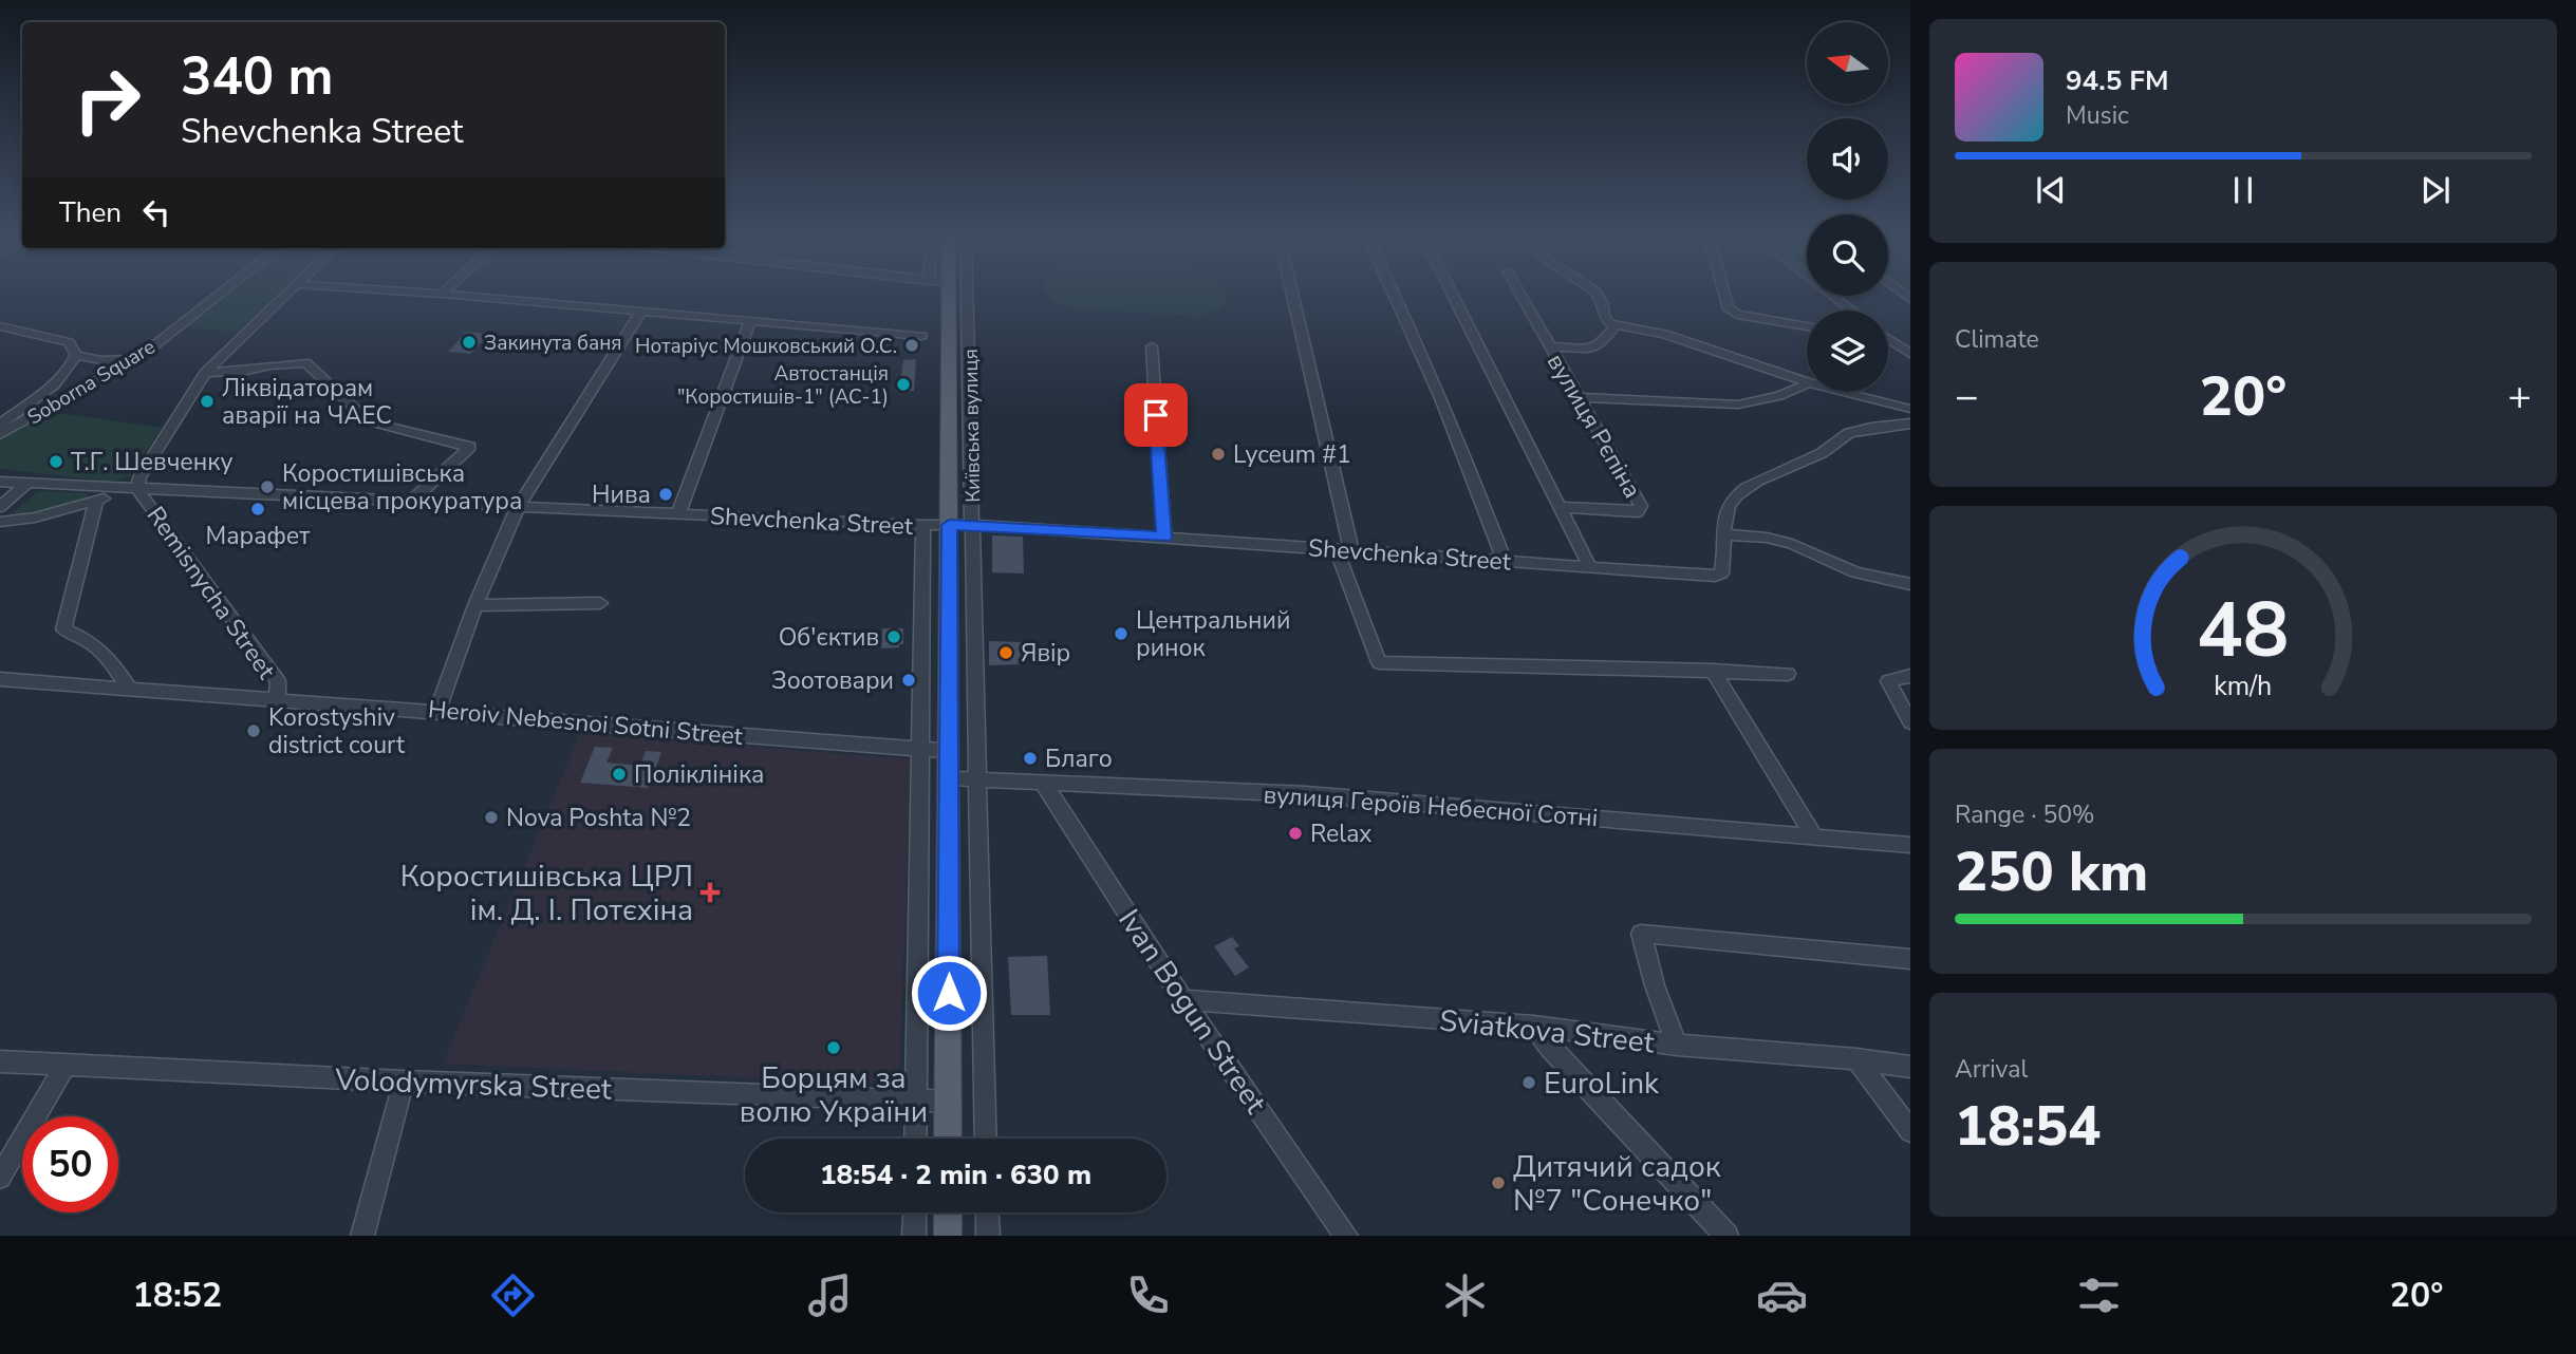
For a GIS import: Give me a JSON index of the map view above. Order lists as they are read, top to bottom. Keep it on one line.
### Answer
{"streets":{"main road":["Київська вулиця"],"street":["Soborna Square","вулиця Рєпіна","Shevchenka Street","Remisnycha Street","Heroiv Nebesnoi Sotni Street","вулиця Героїв Небесної Сотні","Ivan Bogun Street","Sviatkova Street","Volodymyrska Street"]},"crossings":[["Київська вулиця","Shevchenka Street"],["Київська вулиця","Heroiv Nebesnoi Sotni Street"],["Київська вулиця","вулиця Героїв Небесної Сотні"],["Київська вулиця","Volodymyrska Street"],["Shevchenka Street","Remisnycha Street"],["Remisnycha Street","Heroiv Nebesnoi Sotni Street"],["вулиця Героїв Небесної Сотні","Ivan Bogun Street"],["Ivan Bogun Street","Sviatkova Street"]],"places":{"other":["Закинута баня","Нотаріус Мошковський О.С.","Автостанція \"Коростишів-1\" (АС-1)","Ліквідаторам аварії на ЧАЕС","Lyceum #1","Т.Г. Шевченку","Коростишівська місцева прокуратура","Нива","Марафет","Центральний ринок","Об'єктив","Явір","Зоотовари","Korostyshiv district court","Благо","Поліклініка","Nova Poshta №2","Relax","Борцям за волю України","EuroLink","Дитячий садок №7 \"Сонечко\""],"health":["Коростишівська ЦРЛ ім. Д. І. Потєхіна"]},"north":"left","page":{"turn":["340 m","Shevchenka Street"],"song":["94.5 FM","Music"],"then":"Then","tile":["Climate",["Range · 50%","250 km"],["Arrival","18:54"]],"heat":["−","20°","+"],"limit":"50","trip":"18:54 · 2 min · 630 m","tabs":["18:52","20°"],"gauge":["48","km/h"]}}
